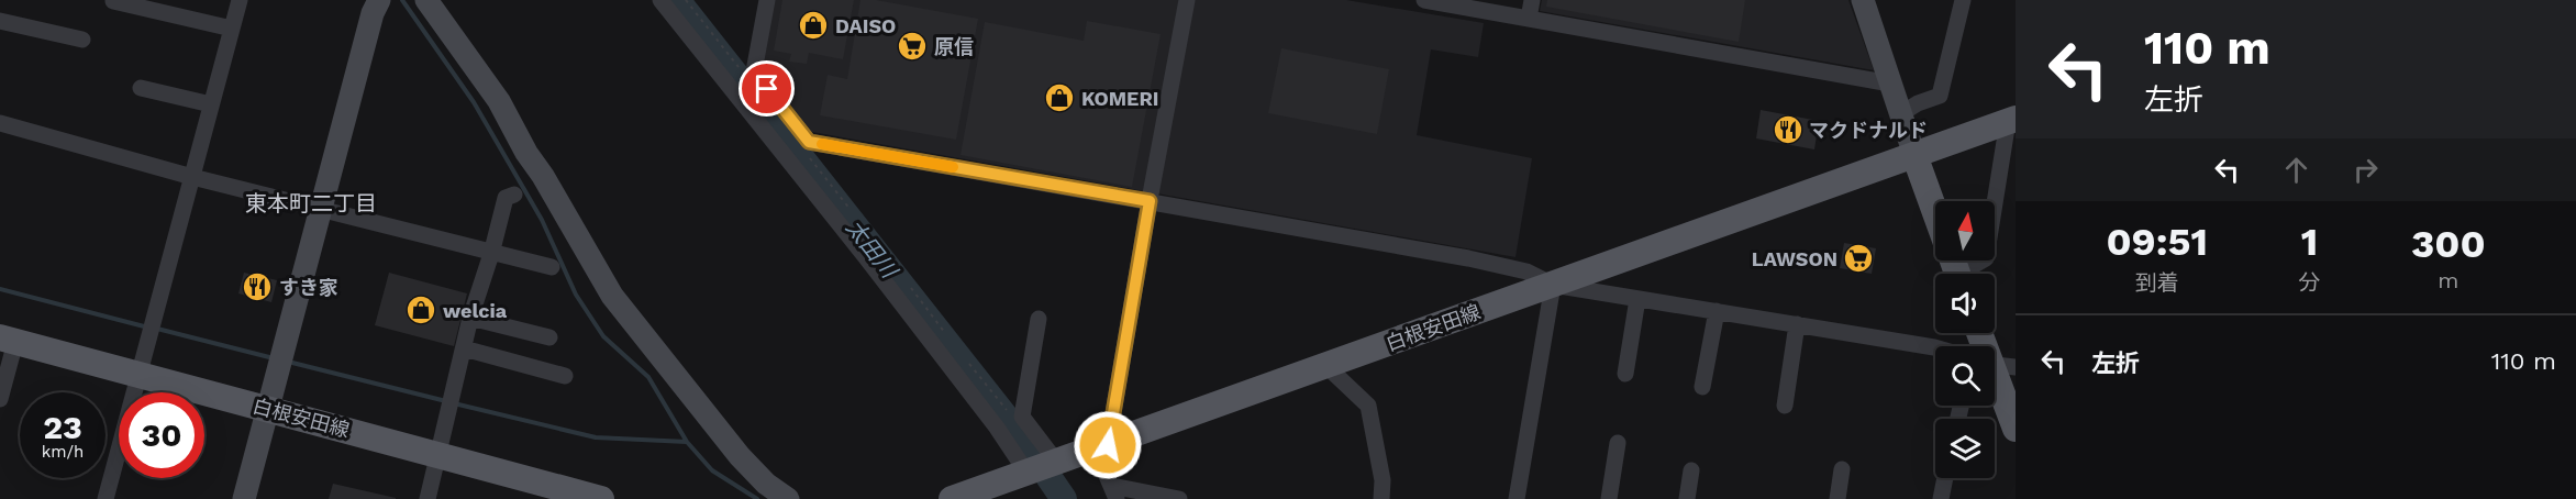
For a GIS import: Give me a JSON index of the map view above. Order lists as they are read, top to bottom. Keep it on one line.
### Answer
{"streets":{"main road":["白根安田線"]},"districts":["東本町二丁目"],"water":["太田川"],"places":{"shop":["DAISO","KOMERI","welcia"],"supermarket":["原信","LAWSON"],"restaurant":["マクドナルド","すき家"]},"north":"top","page":{"turn":["110 m","左折"],"eta":["09:51","到着","1","分","300","m"],"list":[{"name":"左折","value":"110 m"}],"speed":"23 km/h","limit":"30"}}
